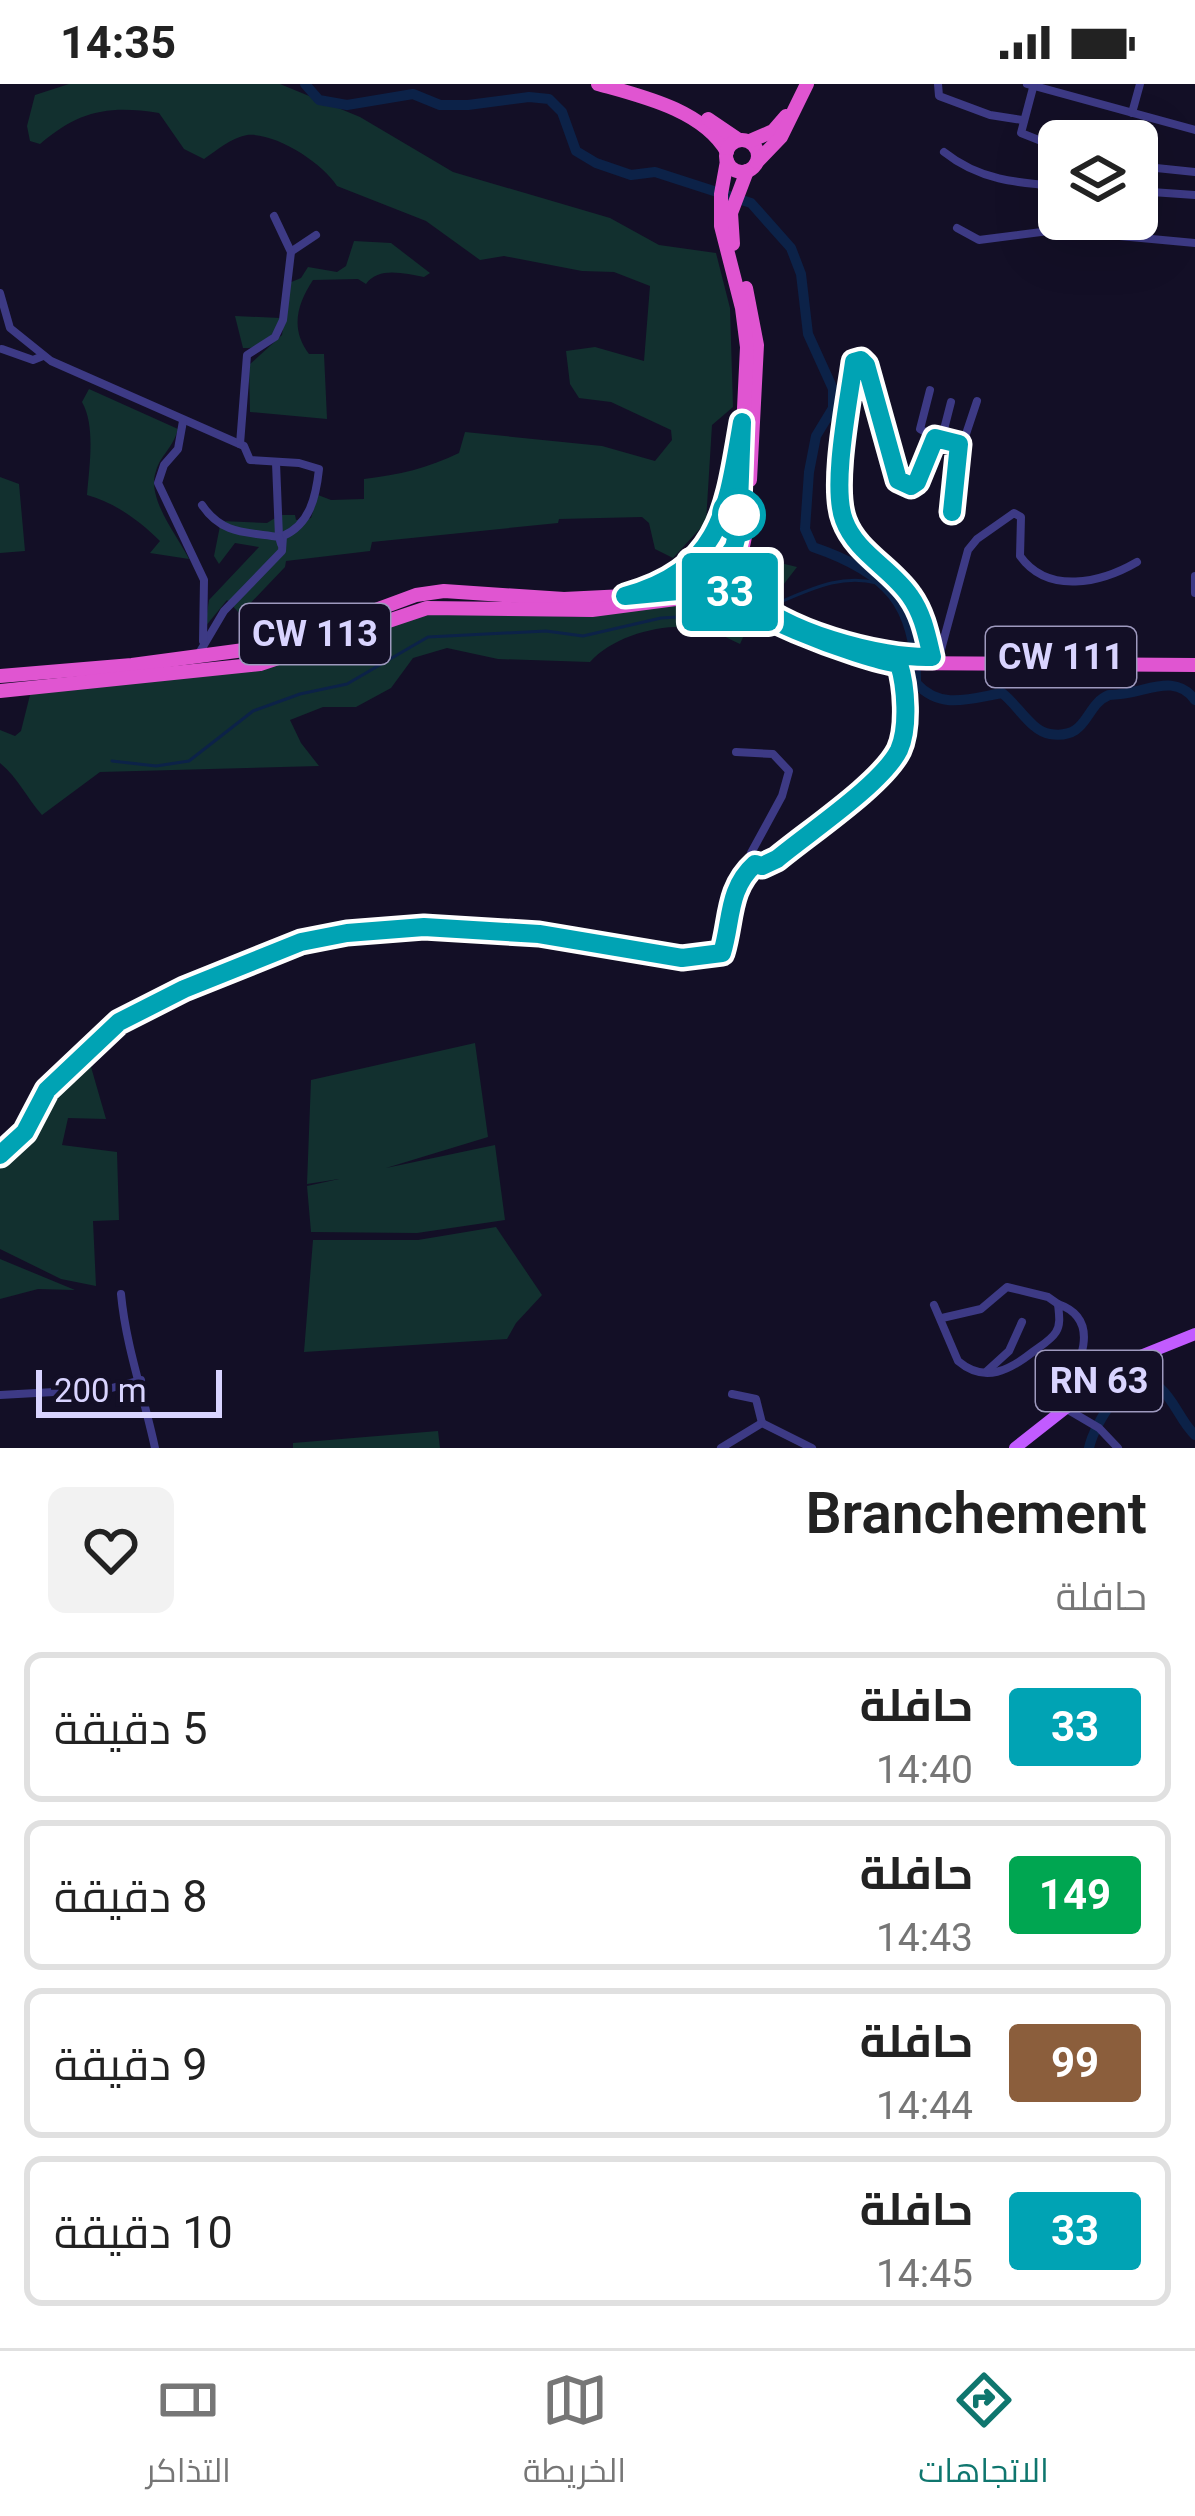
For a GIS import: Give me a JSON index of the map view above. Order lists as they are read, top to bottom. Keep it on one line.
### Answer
{"streets":{"highway":["CW 113","CW 111"],"main road":["RN 63"]},"lines":["bus line 33"],"scale_bar":"200 m","page":{"status":"14:35","on_map":"33","scale":"200 m","heading":["Branchement","حافلة"],"list":[{"mark":"33","name":"حافلة","note":"14:40","value":"5 دقيقة"},{"mark":"149","name":"حافلة","note":"14:43","value":"8 دقيقة"},{"mark":"99","name":"حافلة","note":"14:44","value":"9 دقيقة"},{"mark":"33","name":"حافلة","note":"14:45","value":"10 دقيقة"}],"tabs":["الاتجاهات","الخريطة","التذاكر"]}}
